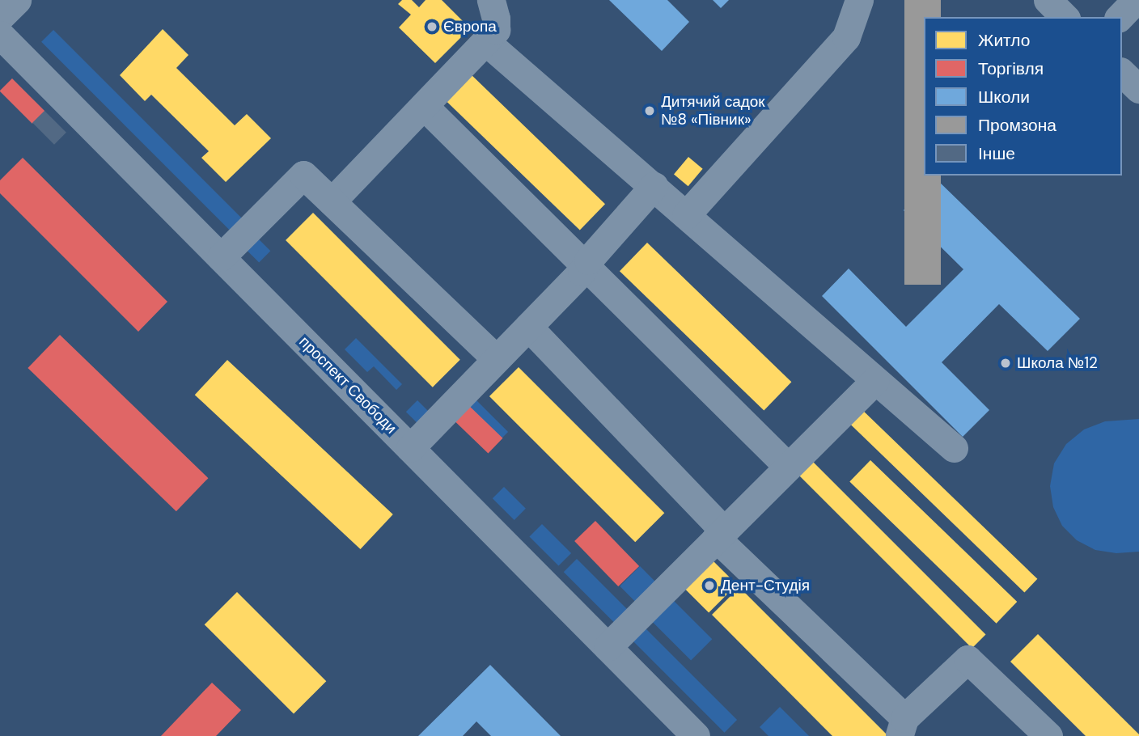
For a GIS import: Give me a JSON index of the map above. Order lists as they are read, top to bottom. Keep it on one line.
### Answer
{"streets":{"street":["проспект Свободи"]},"places":["Європа","Дитячий садок №8 «Півник»","Школа №12","Дент-Студія"],"legend":["Житло","Торгівля","Школи","Промзона","Інше"]}
